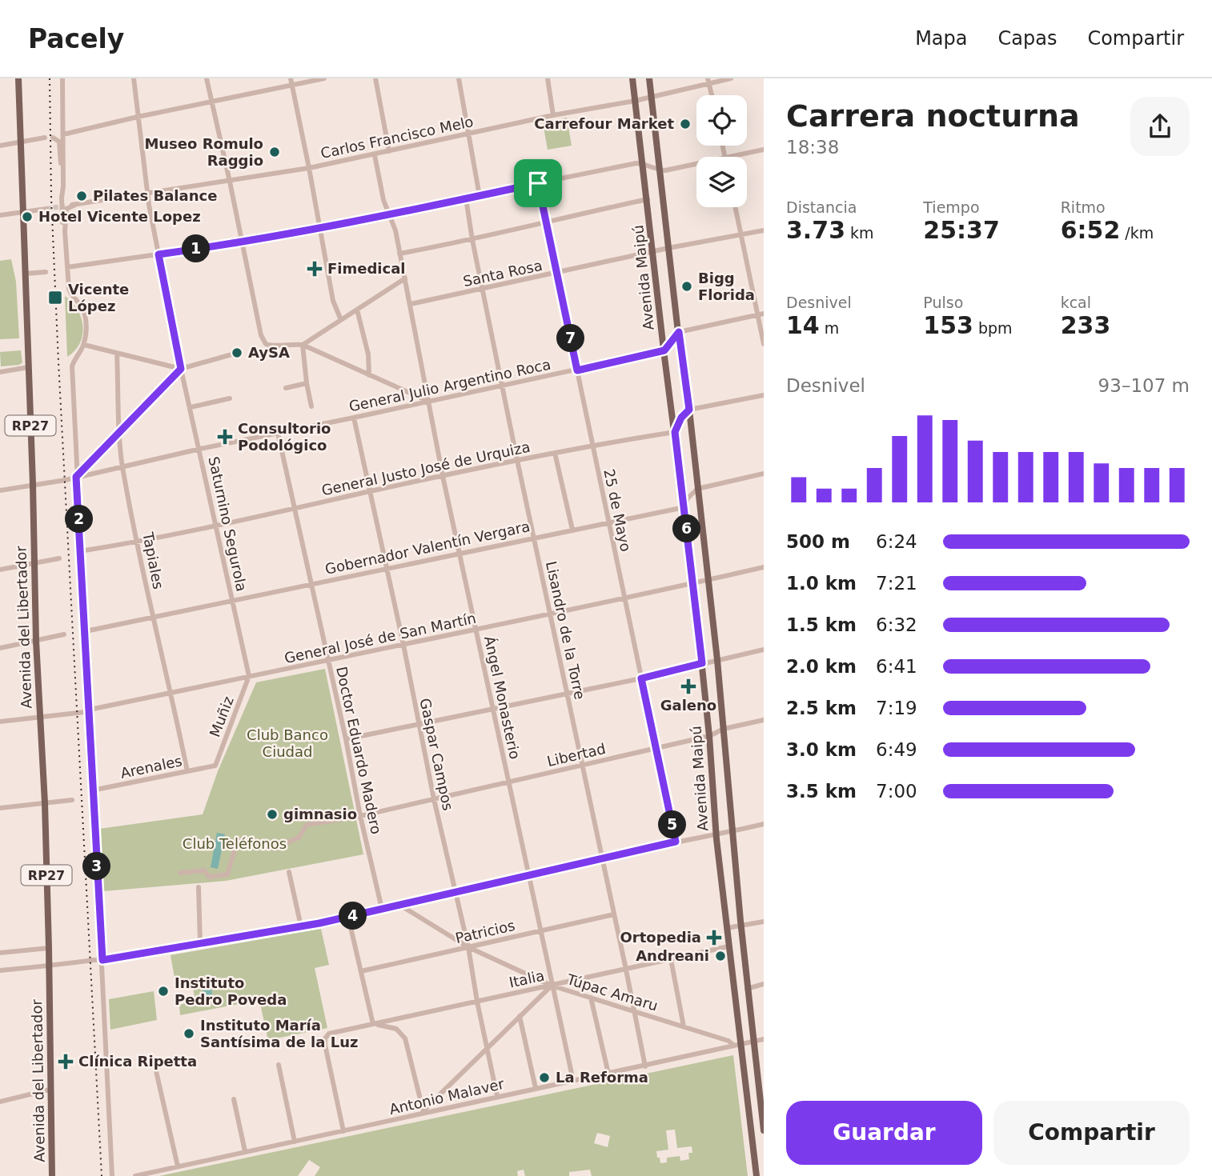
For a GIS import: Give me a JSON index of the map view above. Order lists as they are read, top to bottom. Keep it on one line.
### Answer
{"streets":{"main road":["Avenida Maipú","RP27","Avenida del Libertador"],"street":["Carlos Francisco Melo","Santa Rosa","General Julio Argentino Roca","General Justo José de Urquiza","25 de Mayo","Saturnino Segurola","Gobernador Valentín Vergara","Tapiales","Lisandro de la Torre","General José de San Martín","Ángel Monasterio","Muñiz","Doctor Eduardo Madero","Gaspar Campos","Libertad","Arenales","Patricios","Italia","Túpac Amaru","Antonio Malaver"]},"crossings":[["Carlos Francisco Melo","Avenida Maipú"],["Carlos Francisco Melo","Saturnino Segurola"],["Carlos Francisco Melo","Ángel Monasterio"],["Santa Rosa","Avenida Maipú"],["Santa Rosa","25 de Mayo"],["Santa Rosa","Lisandro de la Torre"],["Santa Rosa","Ángel Monasterio"],["Avenida Maipú","General Julio Argentino Roca"],["Avenida Maipú","General Justo José de Urquiza"],["Avenida Maipú","Gobernador Valentín Vergara"],["Avenida Maipú","General José de San Martín"],["Avenida Maipú","Libertad"],["Avenida Maipú","Italia"],["Avenida Maipú","Túpac Amaru"],["Avenida Maipú","Antonio Malaver"],["General Julio Argentino Roca","25 de Mayo"],["General Julio Argentino Roca","Saturnino Segurola"],["General Julio Argentino Roca","Tapiales"],["General Julio Argentino Roca","Avenida del Libertador"],["General Julio Argentino Roca","Lisandro de la Torre"],["General Julio Argentino Roca","Ángel Monasterio"],["General Julio Argentino Roca","Doctor Eduardo Madero"],["General Julio Argentino Roca","Gaspar Campos"],["General Justo José de Urquiza","25 de Mayo"],["General Justo José de Urquiza","Saturnino Segurola"],["General Justo José de Urquiza","Tapiales"],["General Justo José de Urquiza","Lisandro de la Torre"],["General Justo José de Urquiza","Ángel Monasterio"],["General Justo José de Urquiza","Doctor Eduardo Madero"],["General Justo José de Urquiza","Gaspar Campos"],["25 de Mayo","Gobernador Valentín Vergara"],["25 de Mayo","General José de San Martín"],["25 de Mayo","Libertad"],["Saturnino Segurola","Gobernador Valentín Vergara"],["Saturnino Segurola","General José de San Martín"],["Saturnino Segurola","Muñiz"],["Gobernador Valentín Vergara","Tapiales"],["Gobernador Valentín Vergara","Lisandro de la Torre"],["Gobernador Valentín Vergara","Ángel Monasterio"],["Gobernador Valentín Vergara","Doctor Eduardo Madero"],["Gobernador Valentín Vergara","Gaspar Campos"],["Tapiales","General José de San Martín"],["Tapiales","Arenales"],["Avenida del Libertador","General José de San Martín"],["Lisandro de la Torre","General José de San Martín"],["Lisandro de la Torre","Libertad"],["Lisandro de la Torre","Patricios"],["Lisandro de la Torre","Italia"],["Lisandro de la Torre","Túpac Amaru"],["Lisandro de la Torre","Antonio Malaver"],["General José de San Martín","Ángel Monasterio"],["General José de San Martín","Muñiz"],["General José de San Martín","Doctor Eduardo Madero"],["General José de San Martín","Gaspar Campos"],["Ángel Monasterio","Libertad"],["Ángel Monasterio","Patricios"],["Ángel Monasterio","Italia"],["Ángel Monasterio","Túpac Amaru"],["Ángel Monasterio","Antonio Malaver"],["Muñiz","Arenales"],["Doctor Eduardo Madero","Libertad"],["Gaspar Campos","Libertad"],["Gaspar Campos","Patricios"],["Gaspar Campos","Italia"],["Gaspar Campos","Túpac Amaru"],["Gaspar Campos","Antonio Malaver"],["Patricios","Túpac Amaru"],["Italia","Túpac Amaru"],["Italia","Antonio Malaver"],["Túpac Amaru","Antonio Malaver"]],"parks":["Club Banco Ciudad","Club Teléfonos"],"places":{"other":["Carrefour Market","Museo Romulo Raggio","Pilates Balance","Hotel Vicente Lopez","Bigg Florida","AySA","gimnasio","Andreani","Instituto Pedro Poveda","Instituto María Santísima de la Luz","La Reforma"],"health":["Fimedical","Consultorio Podológico","Galeno","Ortopedia","Clínica Ripetta"],"transit":["Vicente López"]},"page":{"header":"Pacely","nav":["Mapa","Capas","Compartir"],"heading":["Carrera nocturna","18:38"],"stats":[["Distancia","3.73 km"],["Tiempo","25:37"],["Ritmo","6:52 /km"],["Desnivel","14 m"],["Pulso","153 bpm"],["kcal","233"]],"pins":["1","7","2","6","5","3","4"],"chart":["Desnivel","93–107 m"],"list":[{"name":"500 m","note":"6:24"},{"name":"1.0 km","note":"7:21"},{"name":"1.5 km","note":"6:32"},{"name":"2.0 km","note":"6:41"},{"name":"2.5 km","note":"7:19"},{"name":"3.0 km","note":"6:49"},{"name":"3.5 km","note":"7:00"}],"buttons":["Guardar","Compartir"]}}
